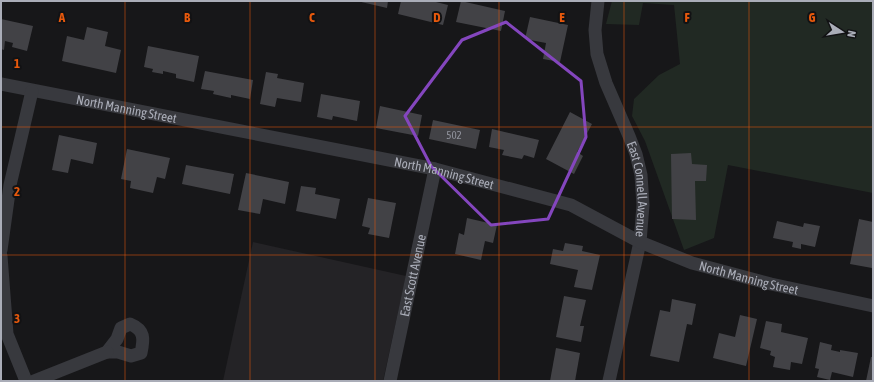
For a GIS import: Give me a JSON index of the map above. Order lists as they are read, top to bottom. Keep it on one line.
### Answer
{"streets":{"street":["North Manning Street","East Connell Avenue","East Scott Avenue"]},"crossings":[["North Manning Street","East Connell Avenue"],["North Manning Street","East Scott Avenue"]],"house_numbers":["502"],"north":"right","grid":{"columns":["A","B","C","D","E","F","G"],"rows":["1","2","3"]}}
